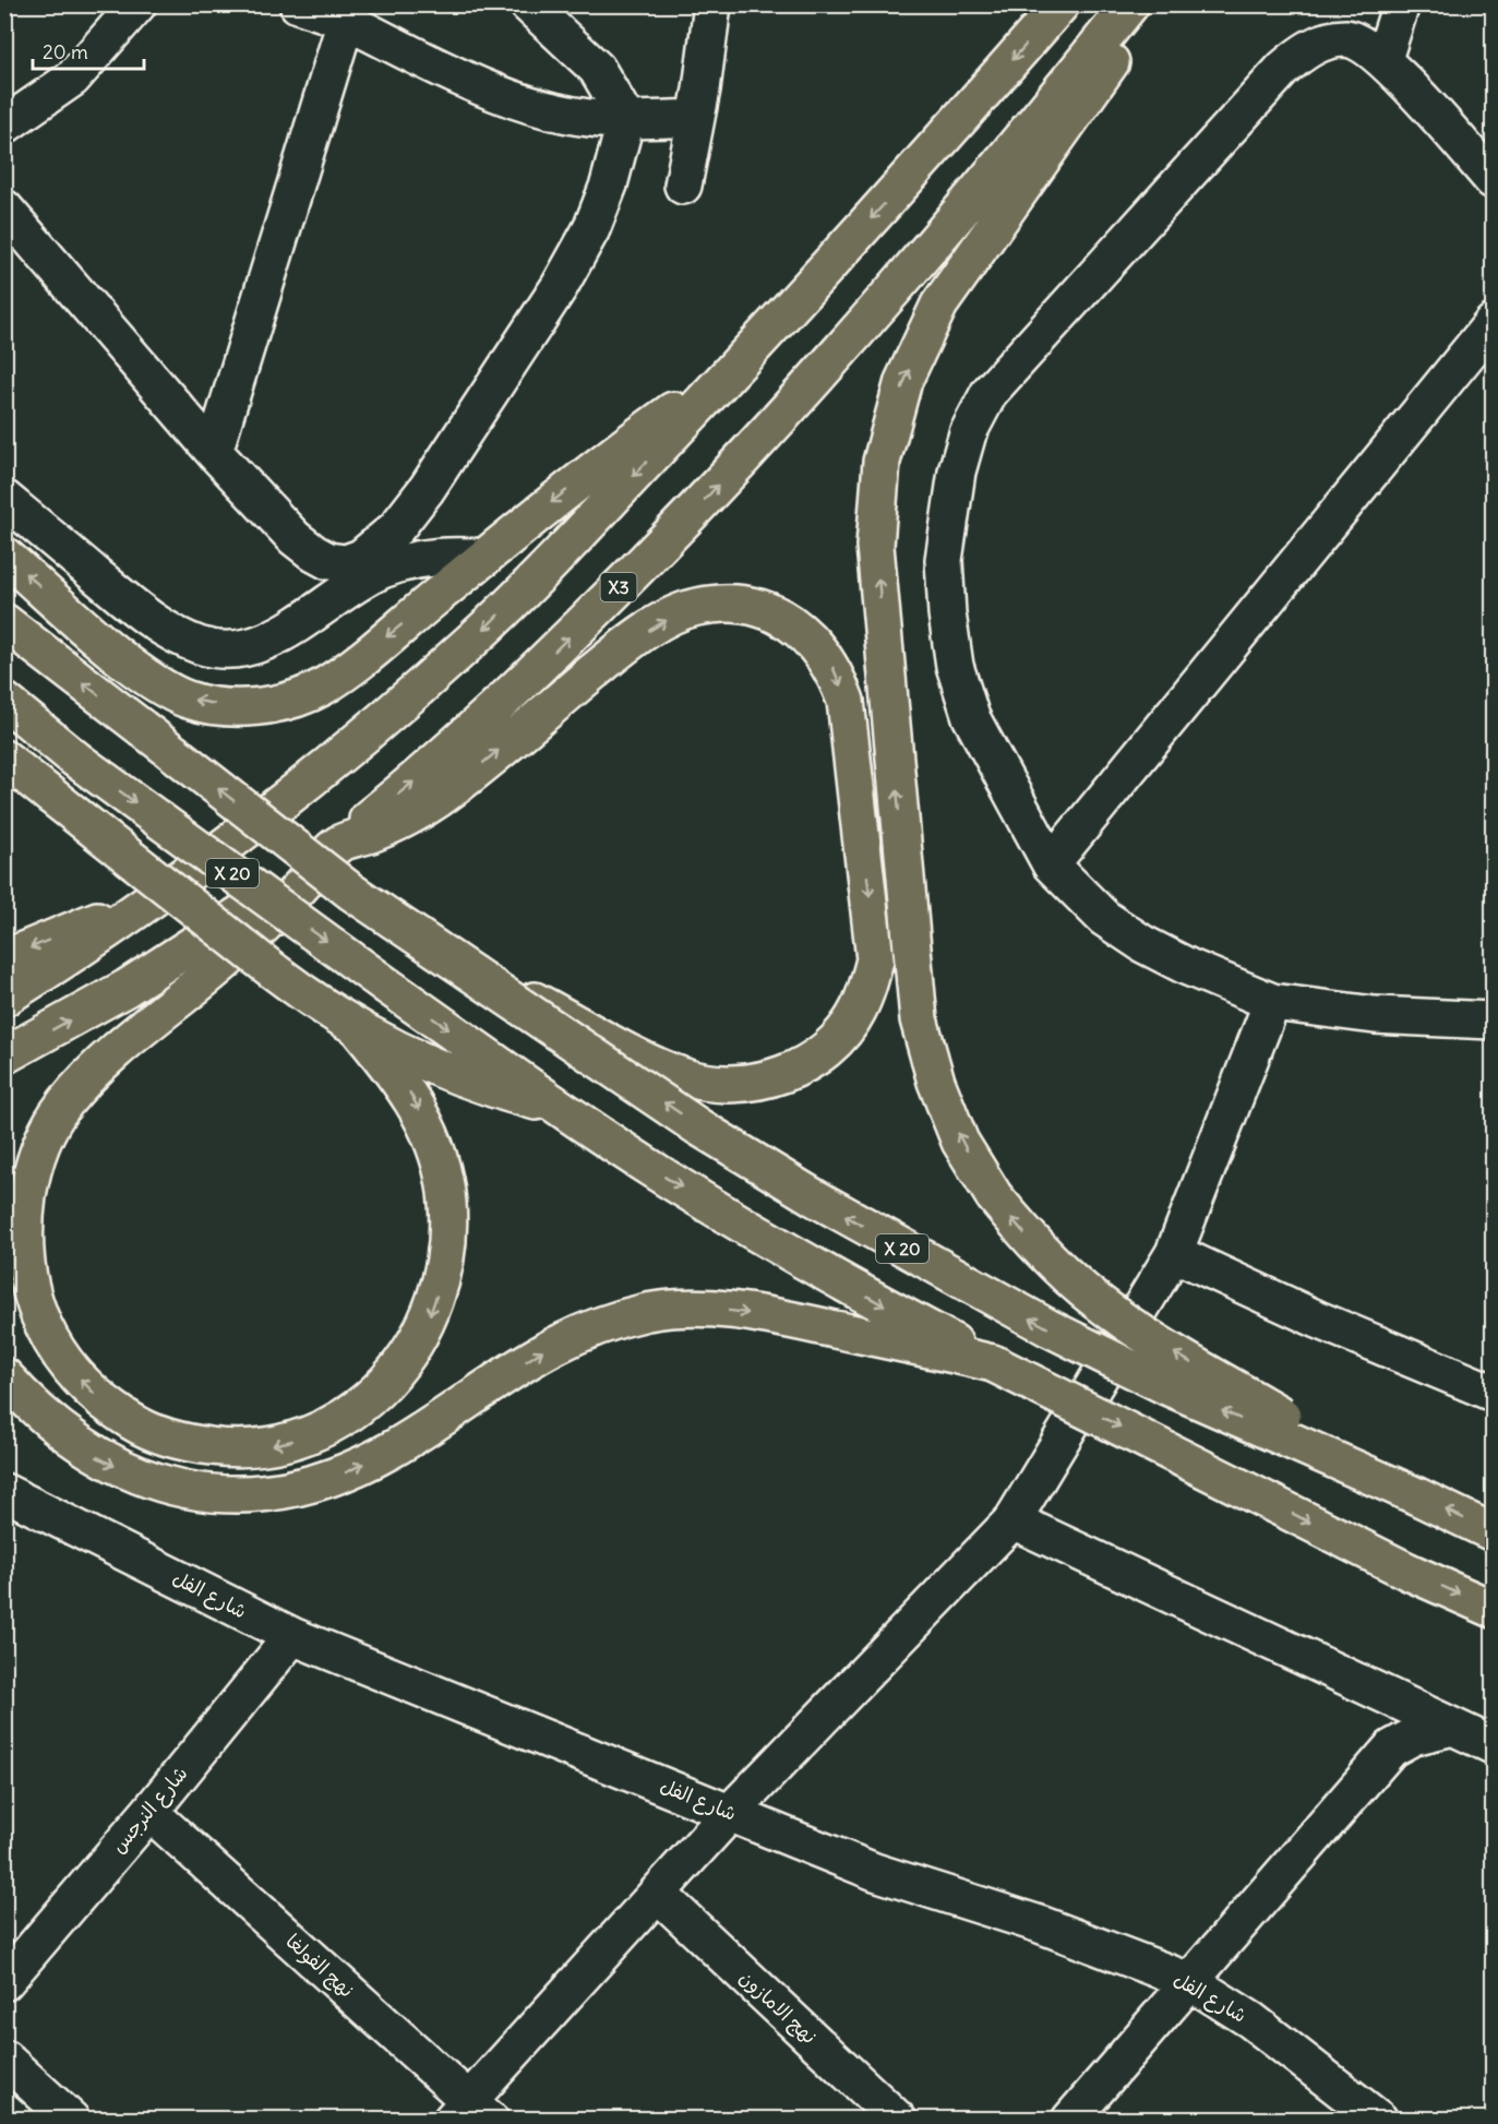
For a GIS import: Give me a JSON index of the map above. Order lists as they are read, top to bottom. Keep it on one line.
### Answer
{"streets":{"highway":["X3","X 20"],"street":["شارع الفل","شارع النرجس","نهج الفولغا","نهج الامازون"]},"crossings":[["شارع الفل","شارع النرجس"],["شارع النرجس","نهج الفولغا"]],"scale_bar":"20 m"}
